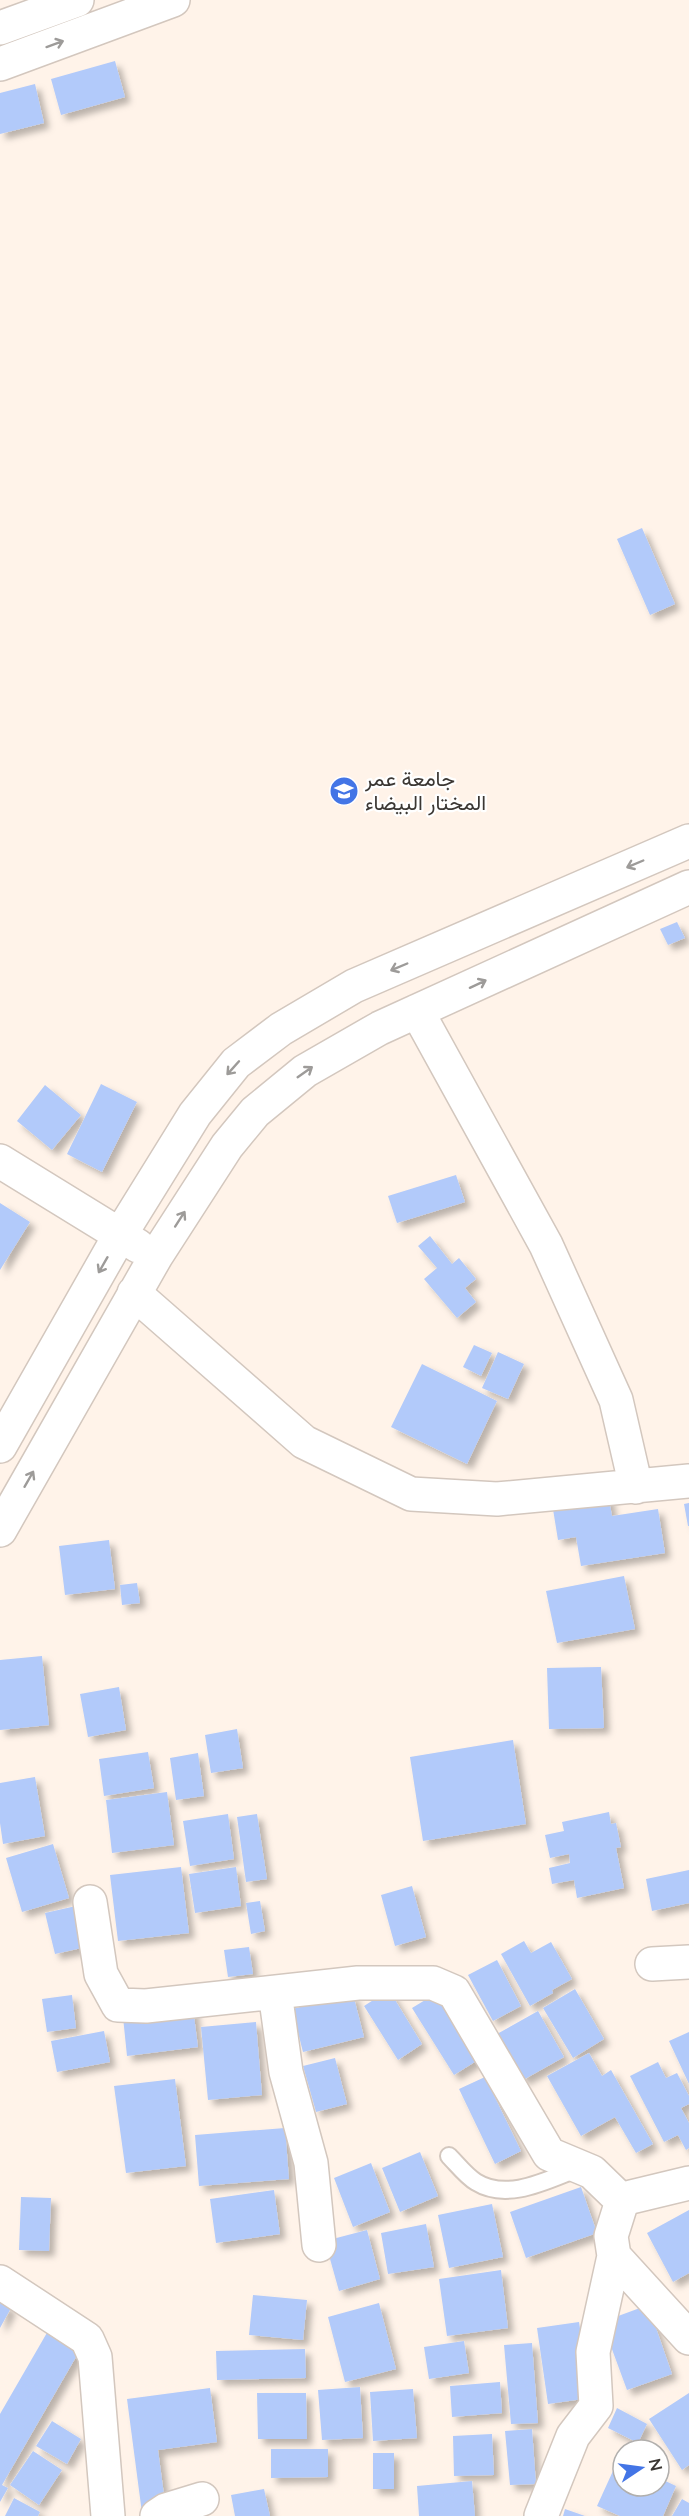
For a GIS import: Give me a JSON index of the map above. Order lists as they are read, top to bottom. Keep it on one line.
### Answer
{"places":{"school or university":["جامعة عمر المختار البيضاء"]},"north":"right"}
